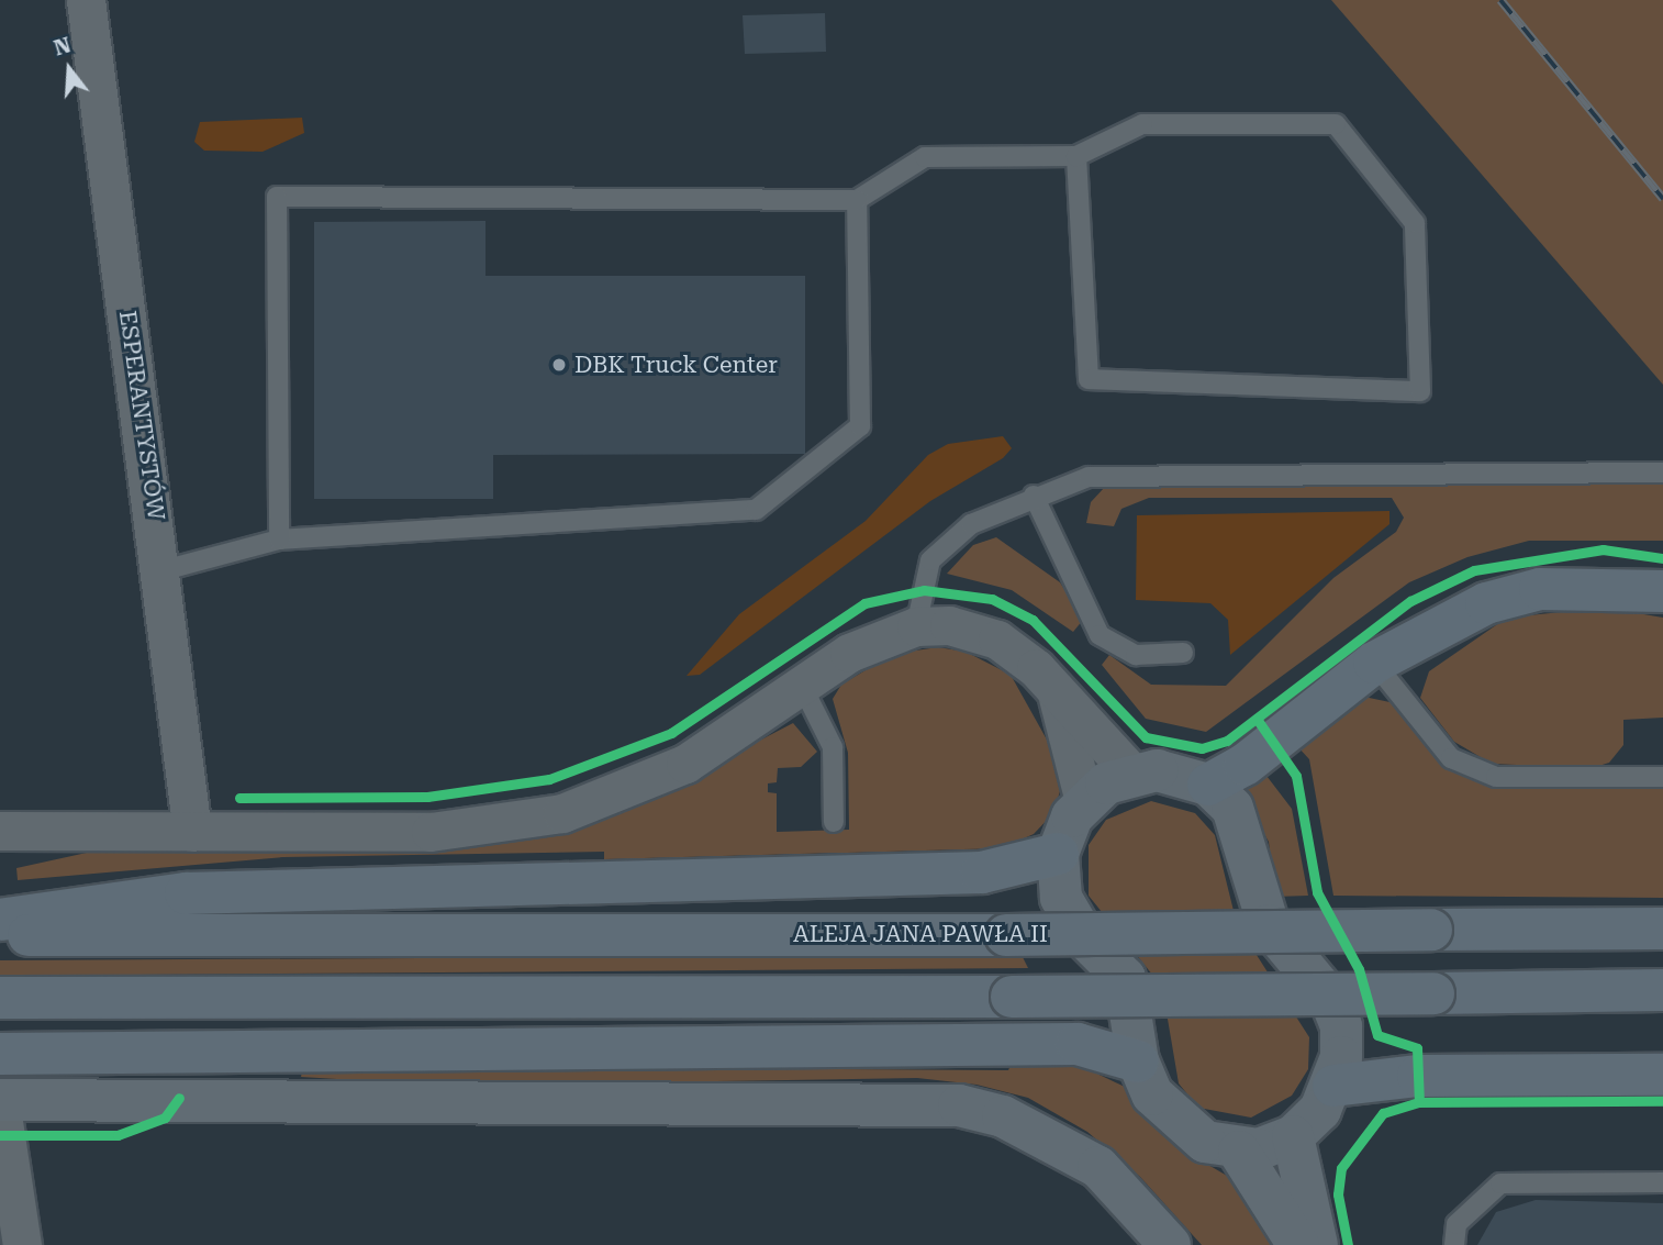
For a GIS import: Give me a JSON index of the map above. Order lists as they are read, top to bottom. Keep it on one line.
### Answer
{"streets":{"main road":["ALEJA JANA PAWŁA II"],"street":["ESPERANTYSTÓW"]},"places":["DBK Truck Center"],"north":"top"}
